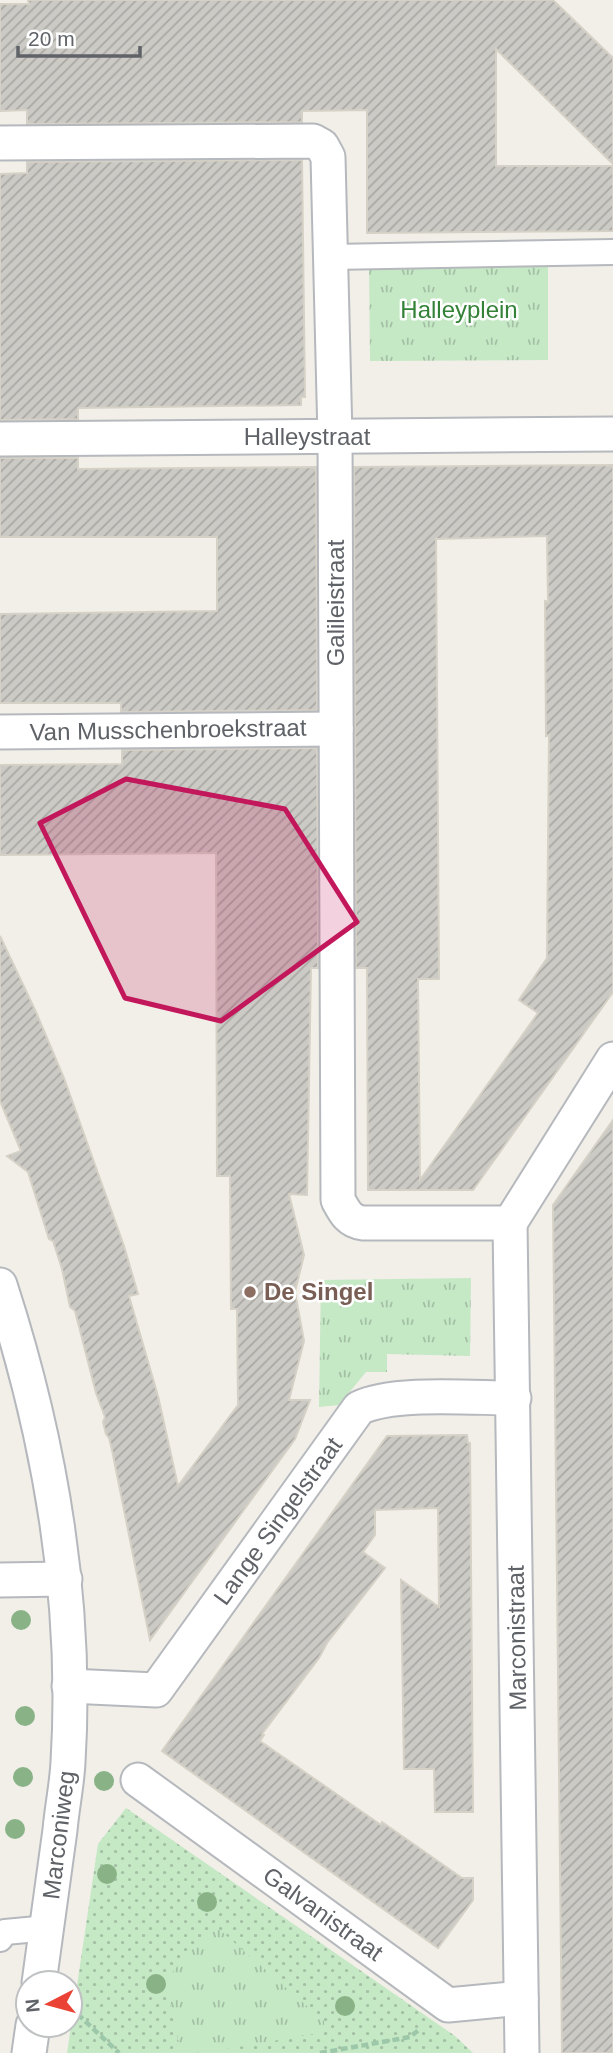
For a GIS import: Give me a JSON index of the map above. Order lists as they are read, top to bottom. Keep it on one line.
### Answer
{"streets":{"street":["Halleystraat","Galileistraat","Van Musschenbroekstraat","Lange Singelstraat","Marconistraat","Marconiweg","Galvanistraat"]},"crossings":[["Halleystraat","Galileistraat"],["Galileistraat","Van Musschenbroekstraat"],["Galileistraat","Marconistraat"],["Lange Singelstraat","Marconistraat"],["Lange Singelstraat","Marconiweg"]],"parks":["Halleyplein"],"places":["De Singel"],"scale_bar":"20 m","north":"left"}
